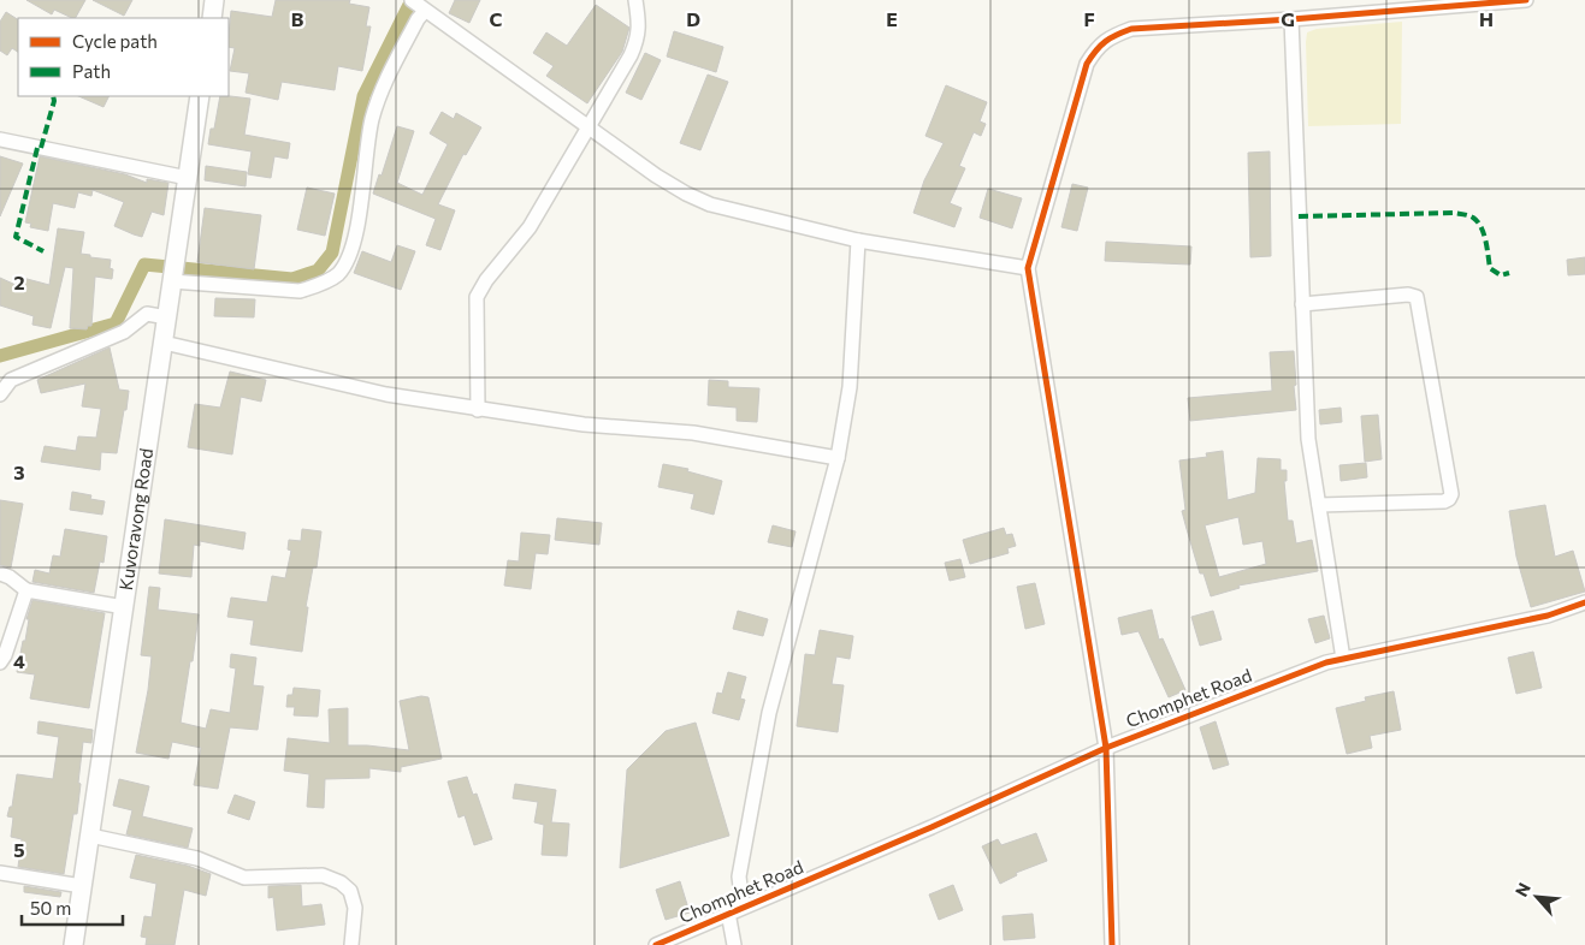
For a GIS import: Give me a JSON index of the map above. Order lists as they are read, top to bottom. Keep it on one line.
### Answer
{"streets":{"street":["Kuvoravong Road","Chomphet Road"]},"legend":["Cycle path","Path"],"scale_bar":"50 m","north":"top left","grid":{"columns":["B","C","D","E","F","G","H"],"rows":["2","3","4","5"]}}
